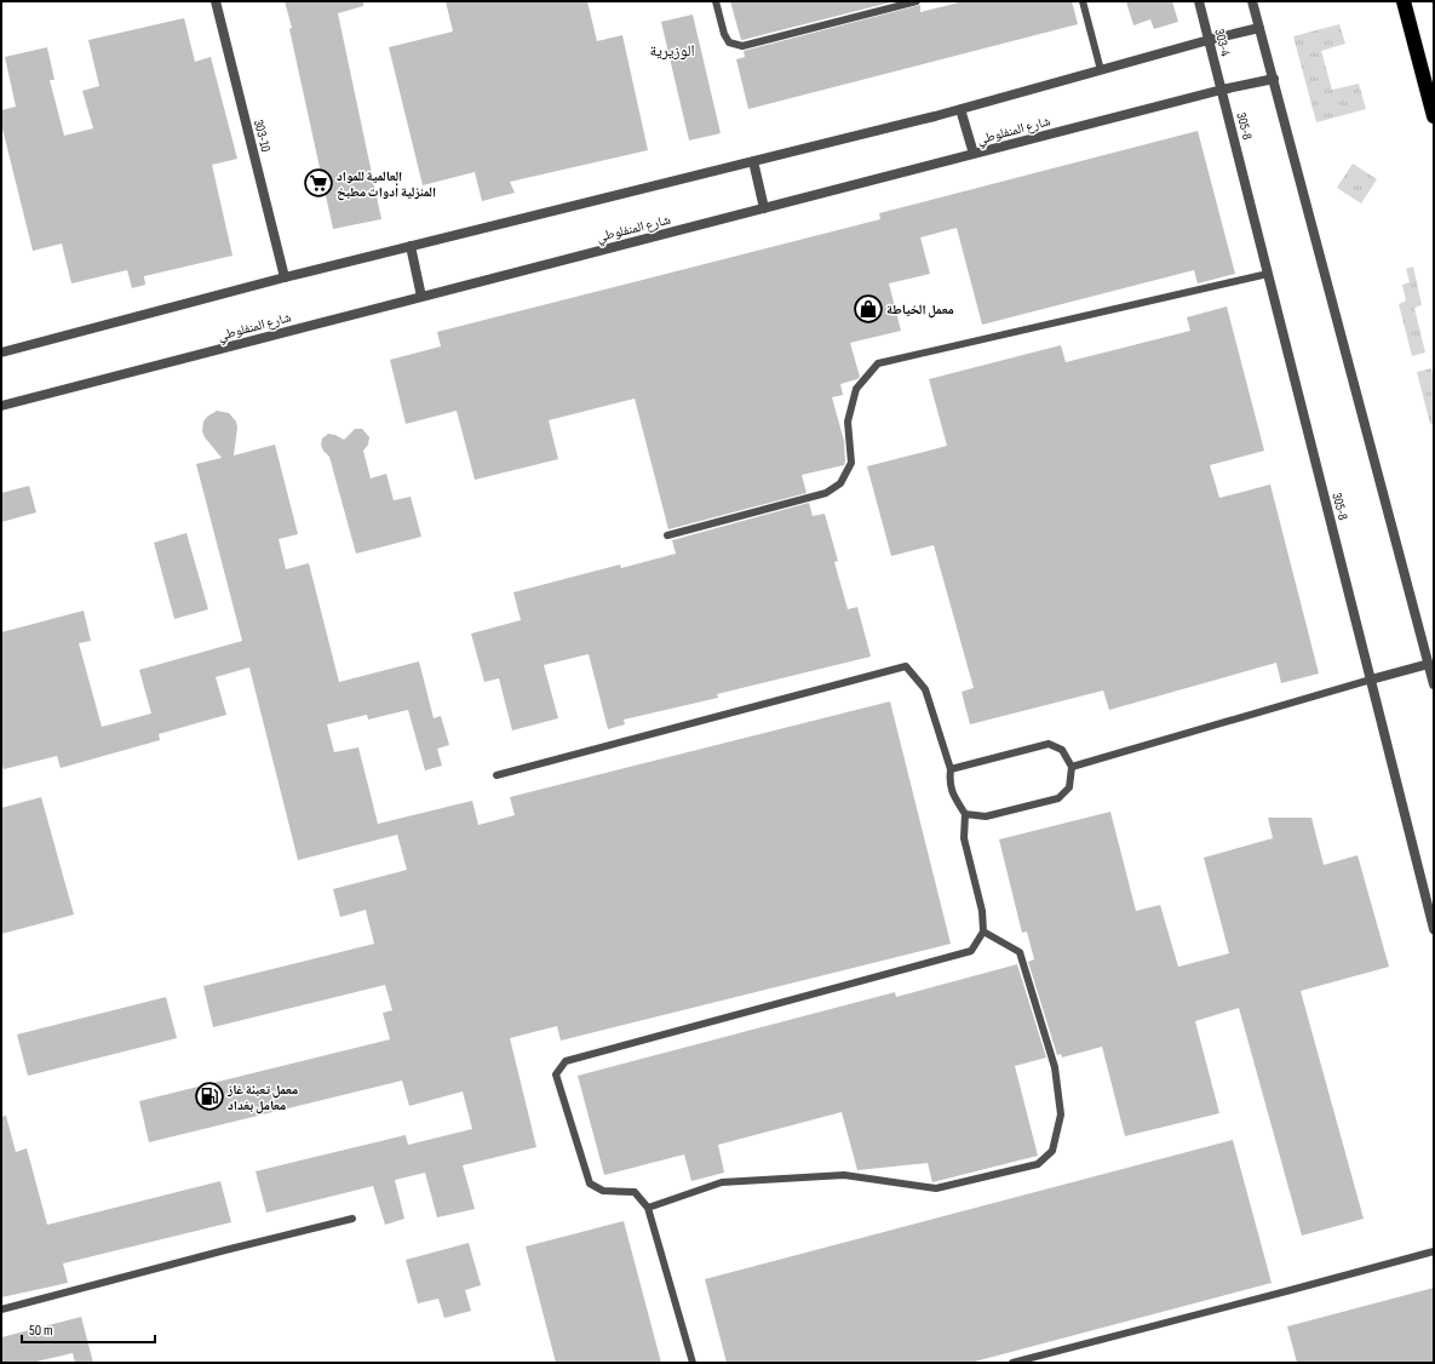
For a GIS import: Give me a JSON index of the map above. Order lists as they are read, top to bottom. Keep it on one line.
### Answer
{"streets":{"street":["303-4","305-8","شارع المنفلوطي","303-10"]},"crossings":[["303-4","305-8"],["303-4","شارع المنفلوطي"],["305-8","شارع المنفلوطي"]],"districts":["الوزيرية"],"places":{"supermarket":["العالمية للمواد المنزلية أدوات مطبخ"],"shop":["معمل الخياطة"],"fuel station":["معمل تعبئة غاز معامل بغداد"]},"scale_bar":"50 m"}
